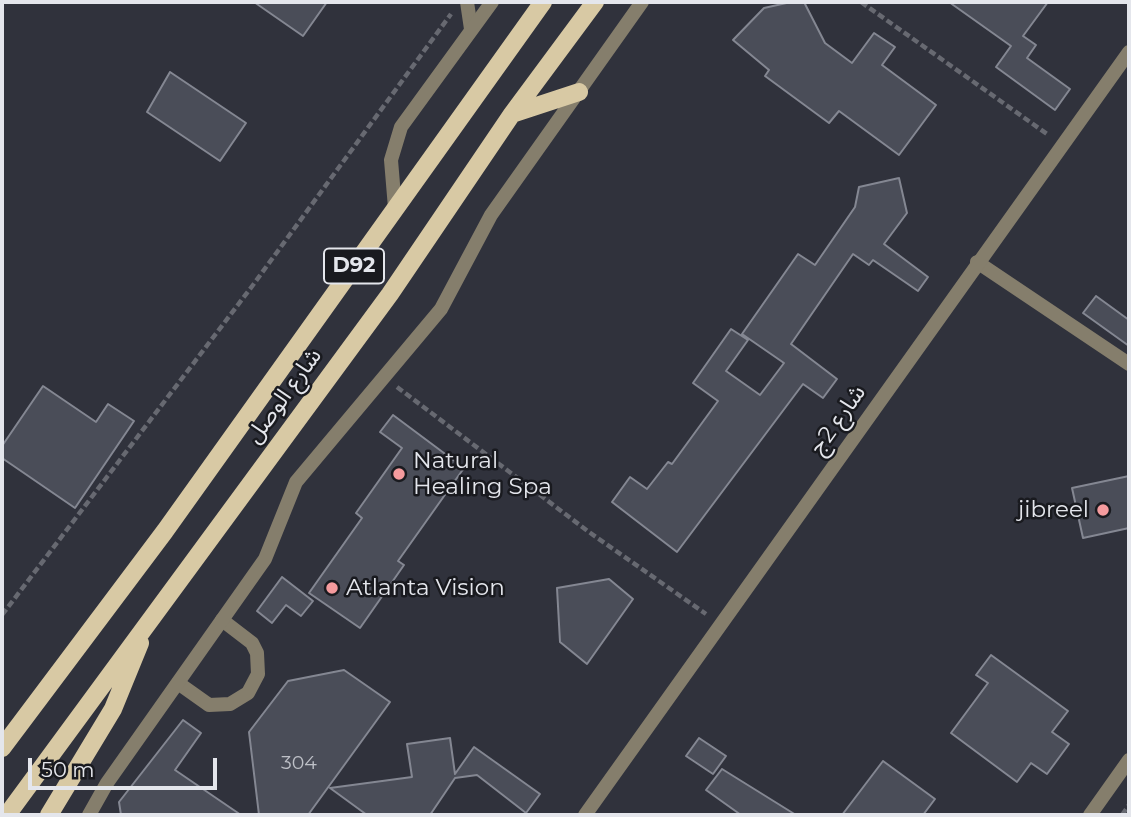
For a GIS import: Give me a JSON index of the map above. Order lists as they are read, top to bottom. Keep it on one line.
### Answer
{"streets":{"main road":["D92","شارع الوصل"],"street":["شارع 2ج"]},"places":["Natural Healing Spa","jibreel","Atlanta Vision"],"house_numbers":["304"],"scale_bar":"50 m"}
